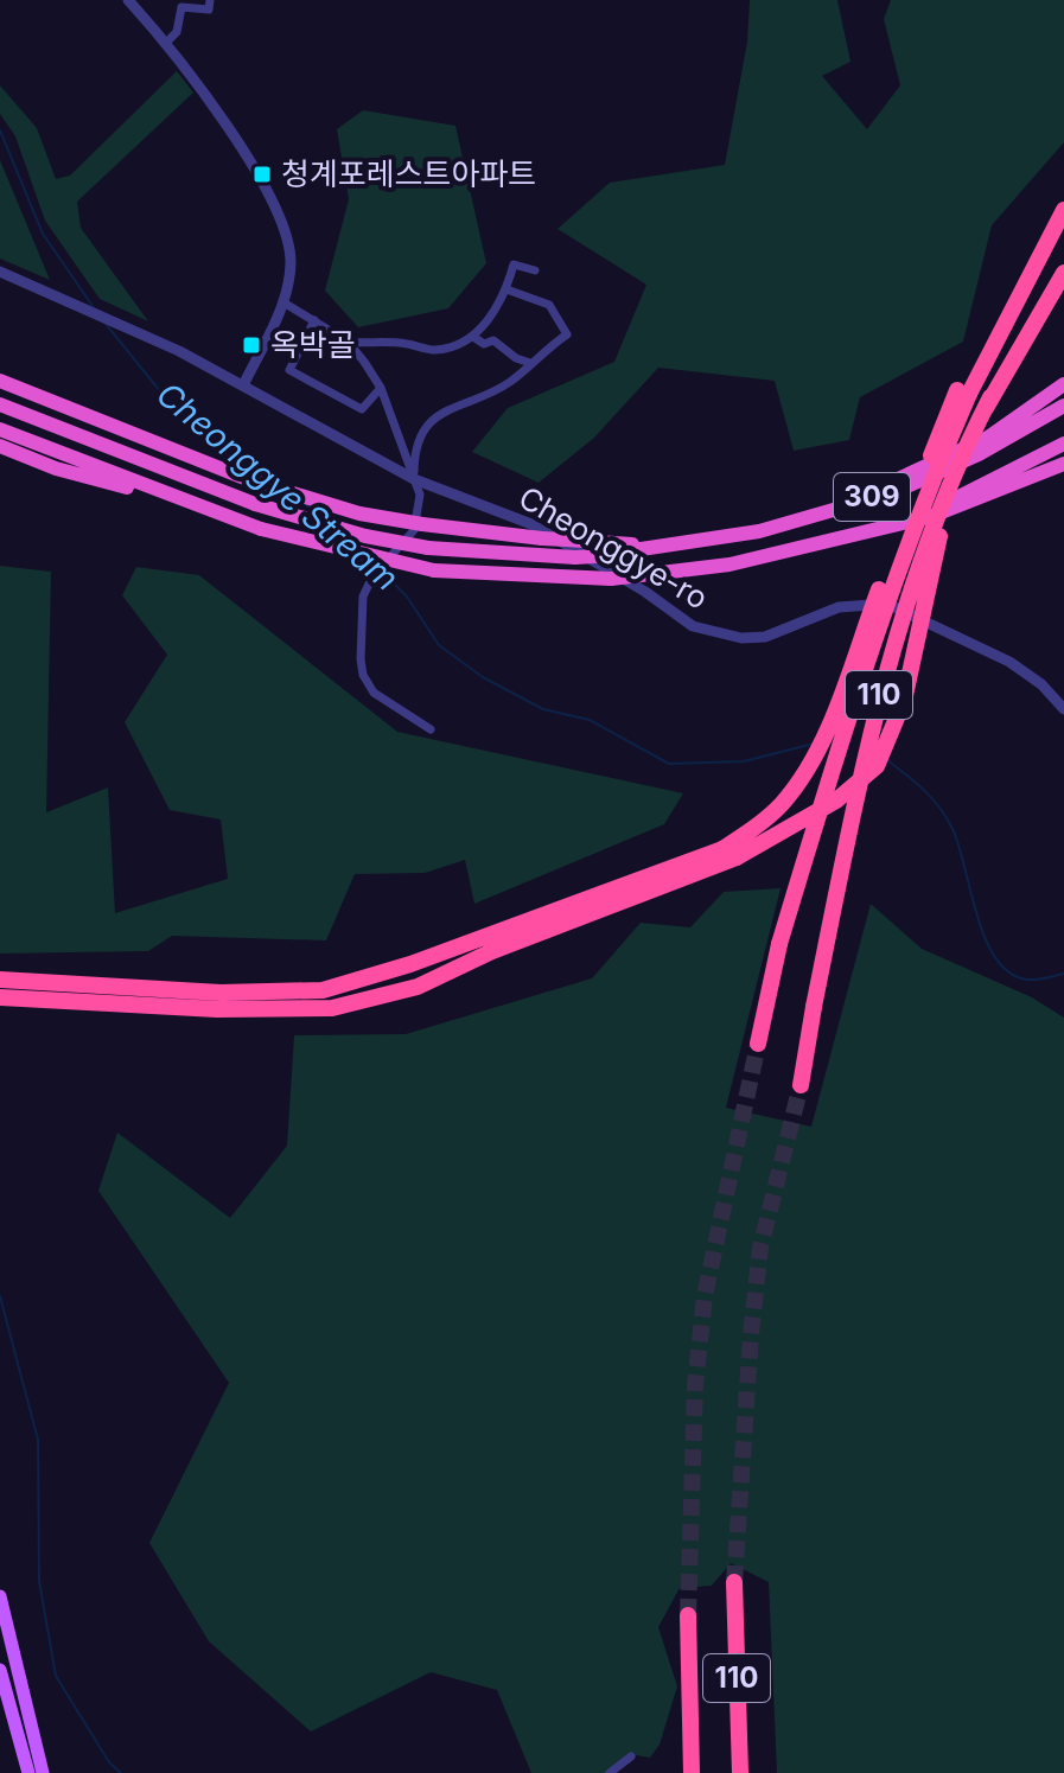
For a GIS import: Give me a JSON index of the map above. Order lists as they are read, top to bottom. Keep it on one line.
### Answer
{"streets":{"highway":["309","110"],"street":["Cheonggye-ro"]},"water":["Cheonggye Stream"],"places":{"transit":["청계포레스트아파트","옥박골"]}}
